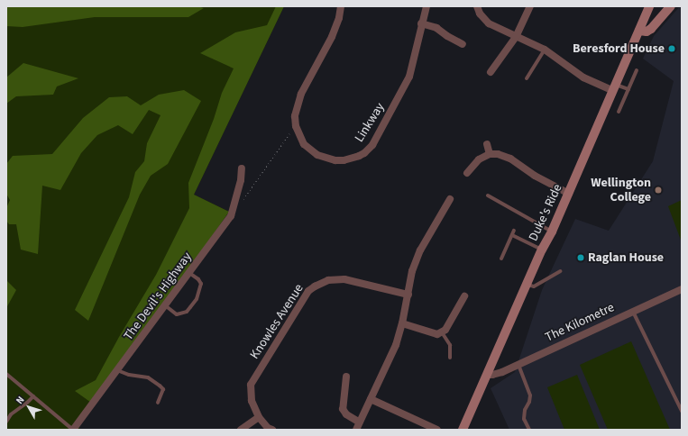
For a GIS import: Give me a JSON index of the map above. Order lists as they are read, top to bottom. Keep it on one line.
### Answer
{"streets":{"main road":["Duke's Ride"],"street":["Linkway","The Devil's Highway","Knowles Avenue","The Kilometre"]},"crossings":[["Duke's Ride","The Kilometre"]],"places":["Beresford House","Wellington College","Raglan House"],"north":"top left"}
